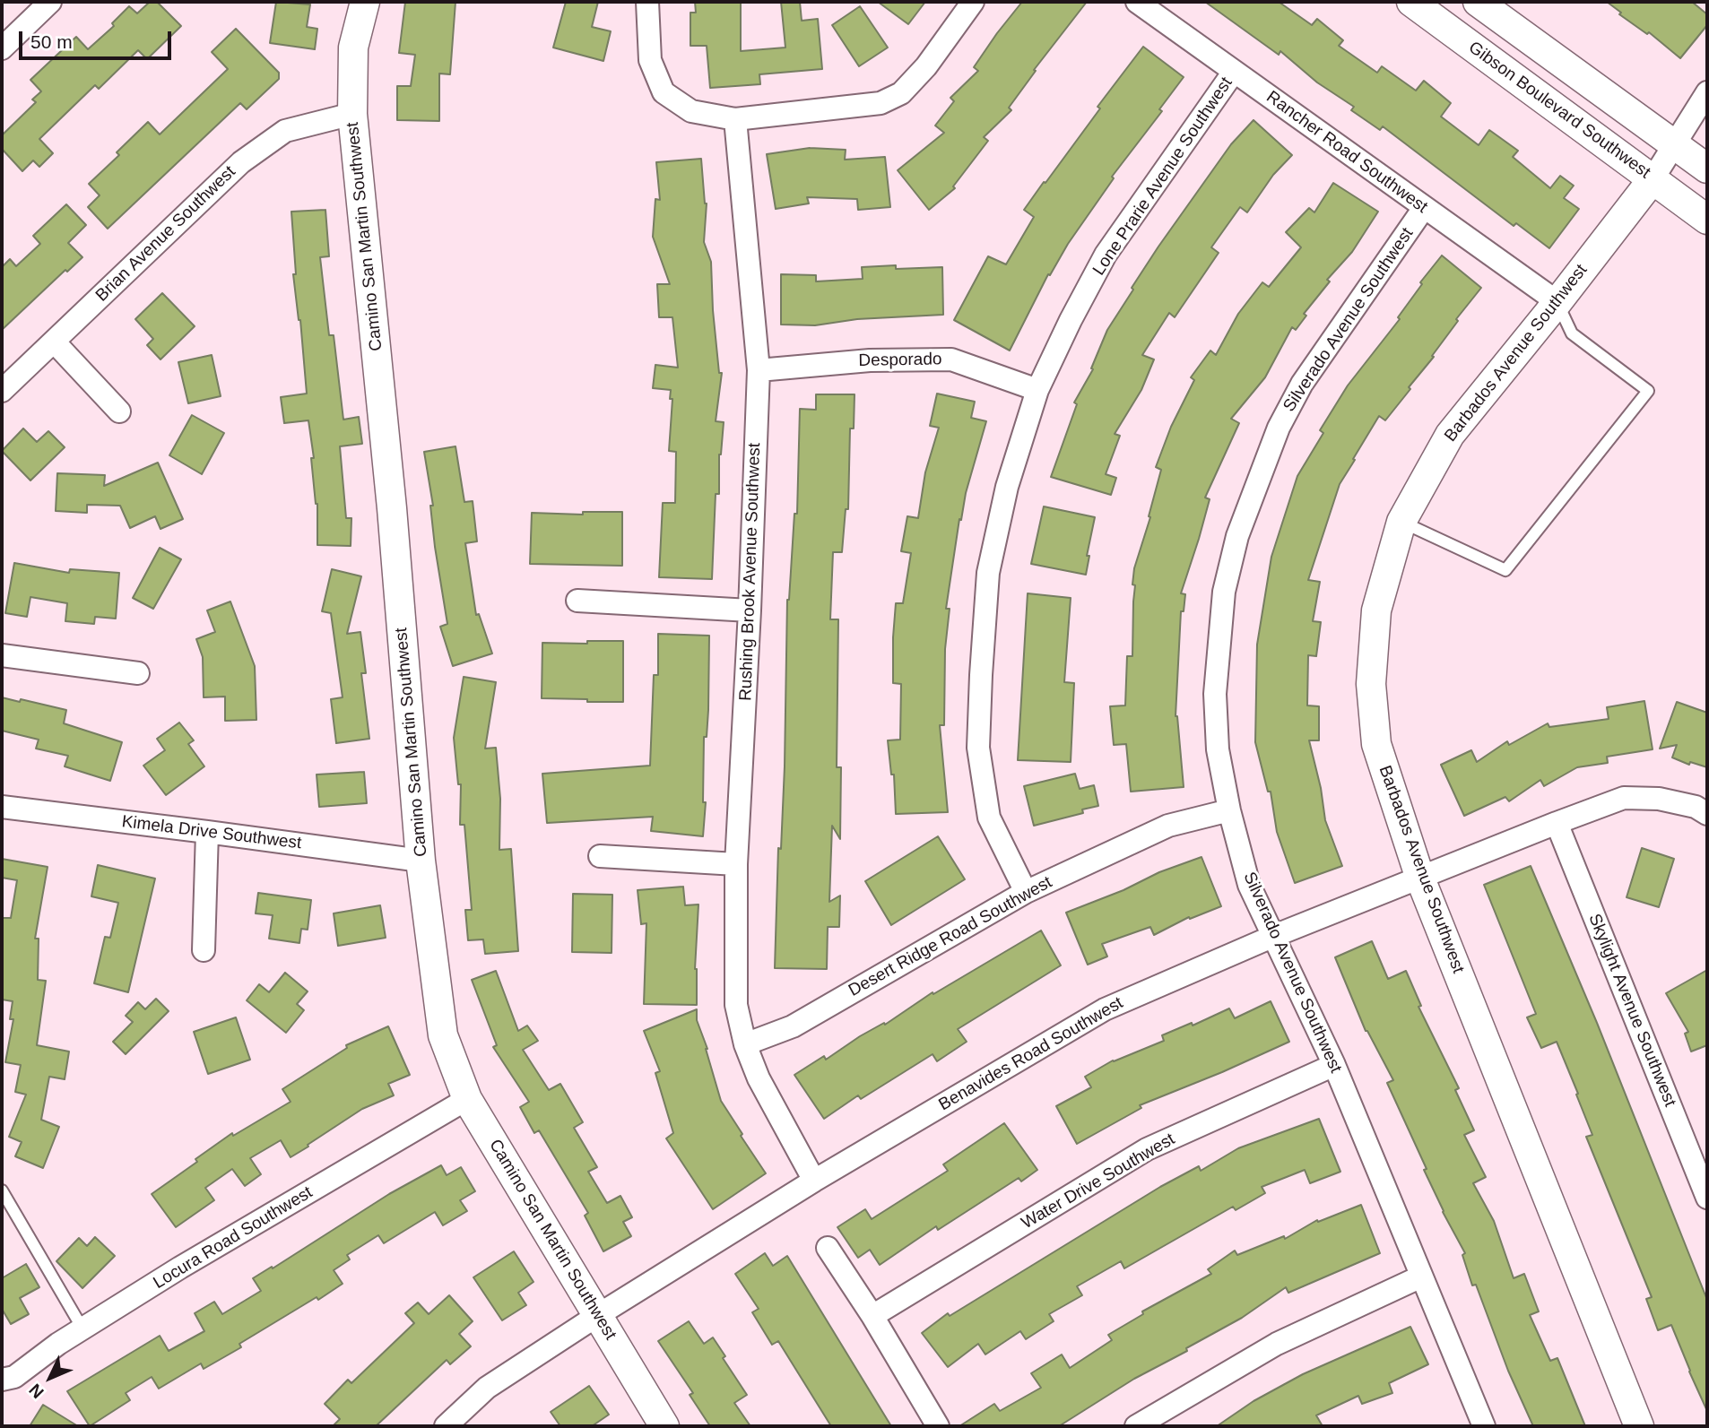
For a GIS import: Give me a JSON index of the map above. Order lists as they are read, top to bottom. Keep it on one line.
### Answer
{"streets":{"street":["Gibson Boulevard Southwest","Rancher Road Southwest","Lone Prarie Avenue Southwest","Brian Avenue Southwest","Camino San Martin Southwest","Silverado Avenue Southwest","Barbados Avenue Southwest","Desporado","Rushing Brook Avenue Southwest","Kimela Drive Southwest","Desert Ridge Road Southwest","Skylight Avenue Southwest","Benavides Road Southwest","Water Drive Southwest","Locura Road Southwest"]},"crossings":[["Gibson Boulevard Southwest","Barbados Avenue Southwest"],["Rancher Road Southwest","Lone Prarie Avenue Southwest"],["Rancher Road Southwest","Silverado Avenue Southwest"],["Rancher Road Southwest","Barbados Avenue Southwest"],["Lone Prarie Avenue Southwest","Desporado"],["Lone Prarie Avenue Southwest","Desert Ridge Road Southwest"],["Brian Avenue Southwest","Camino San Martin Southwest"],["Camino San Martin Southwest","Kimela Drive Southwest"],["Camino San Martin Southwest","Benavides Road Southwest"],["Camino San Martin Southwest","Locura Road Southwest"],["Silverado Avenue Southwest","Desert Ridge Road Southwest"],["Silverado Avenue Southwest","Benavides Road Southwest"],["Silverado Avenue Southwest","Water Drive Southwest"],["Barbados Avenue Southwest","Benavides Road Southwest"],["Desporado","Rushing Brook Avenue Southwest"],["Rushing Brook Avenue Southwest","Desert Ridge Road Southwest"],["Rushing Brook Avenue Southwest","Benavides Road Southwest"],["Skylight Avenue Southwest","Benavides Road Southwest"]],"scale_bar":"50 m","north":"bottom left"}
